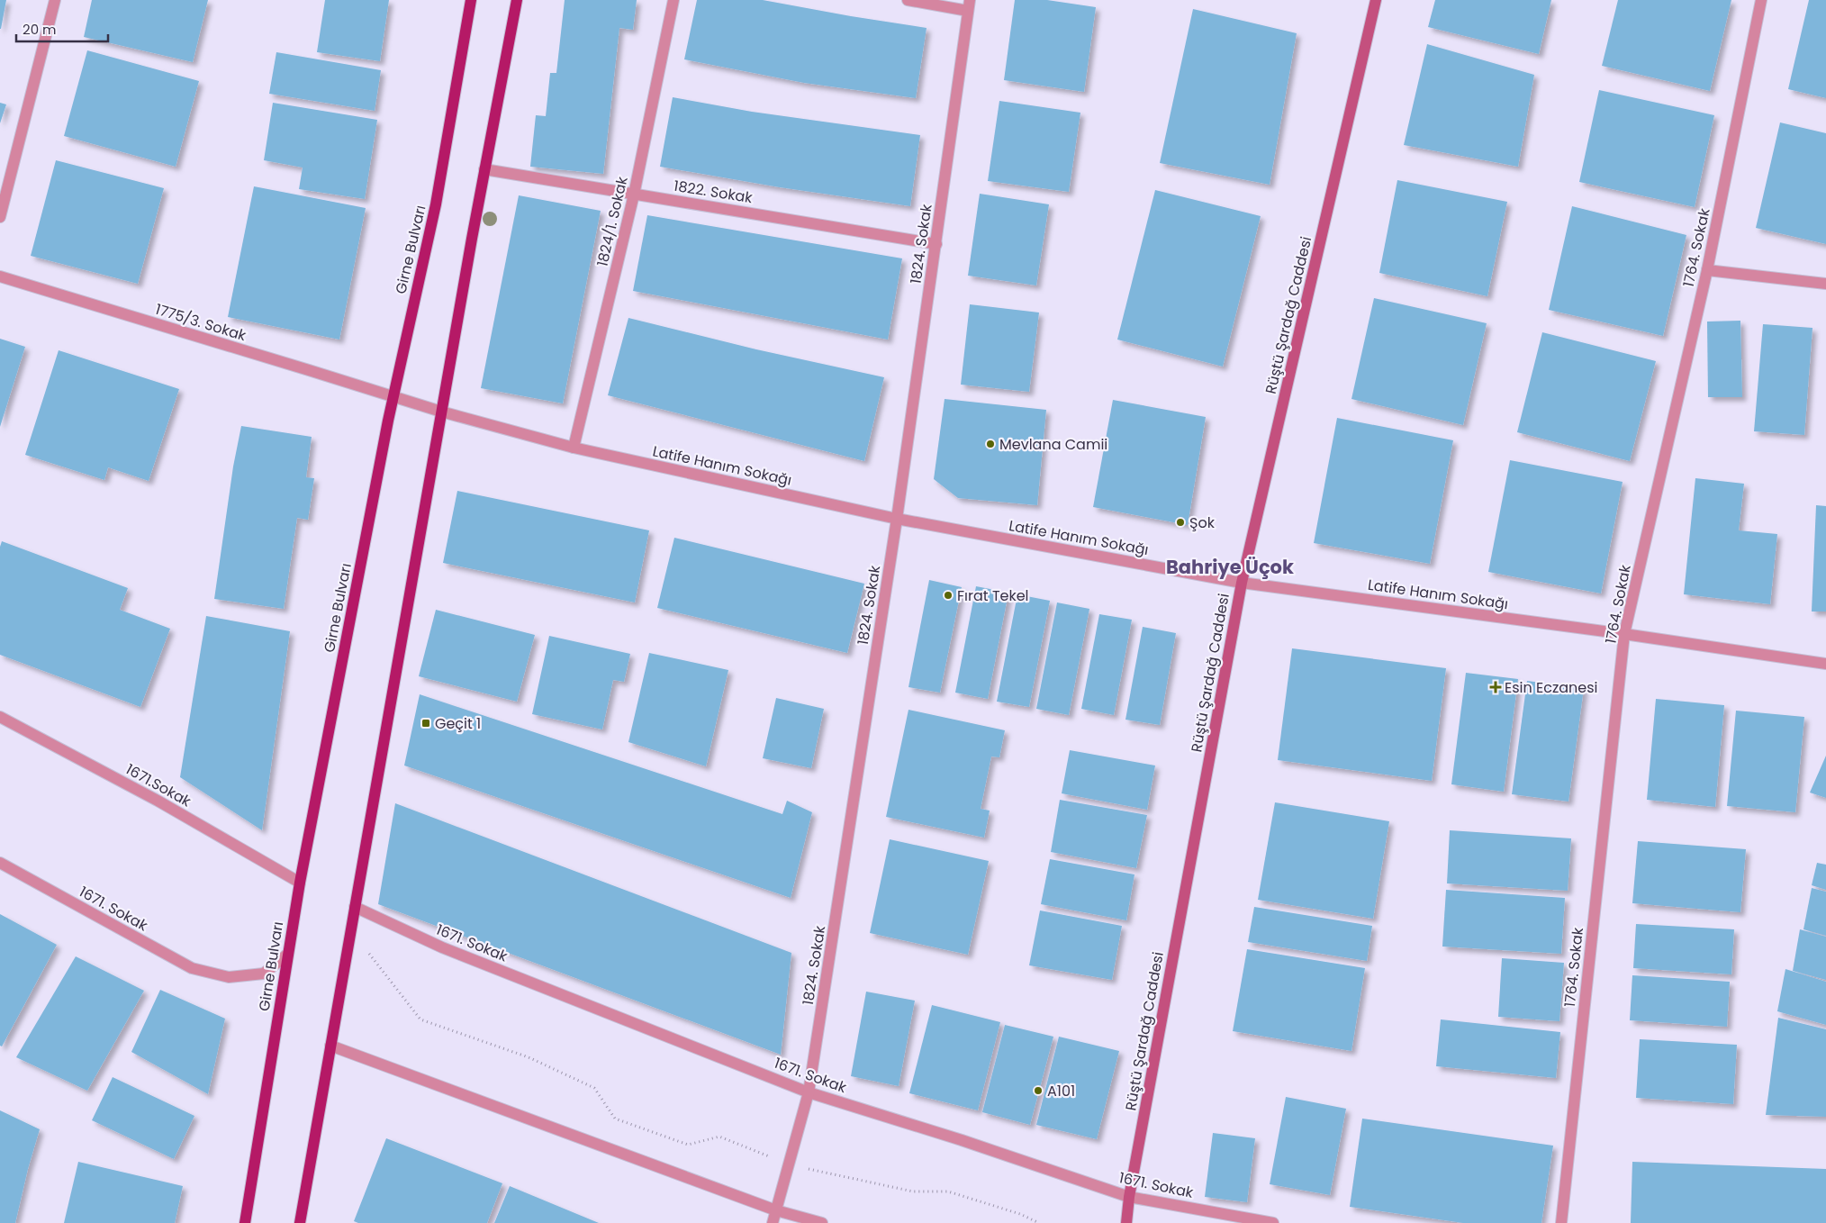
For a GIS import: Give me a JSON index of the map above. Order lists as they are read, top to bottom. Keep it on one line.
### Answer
{"streets":{"main road":["Girne Bulvarı"],"street":["1822. Sokak","1824/1. Sokak","1824. Sokak","1764. Sokak","Rüştü Şardağ Caddesi","1775/3. Sokak","Latife Hanım Sokağı","1671.Sokak","1671. Sokak"]},"crossings":[["1822. Sokak","1824/1. Sokak"],["1822. Sokak","1824. Sokak"],["1824/1. Sokak","Latife Hanım Sokağı"],["1824. Sokak","Latife Hanım Sokağı"],["1824. Sokak","1671. Sokak"],["1764. Sokak","Latife Hanım Sokağı"],["Girne Bulvarı","1775/3. Sokak"],["Girne Bulvarı","1671.Sokak"],["Girne Bulvarı","1671. Sokak"],["Rüştü Şardağ Caddesi","Latife Hanım Sokağı"],["Rüştü Şardağ Caddesi","1671. Sokak"],["1775/3. Sokak","Latife Hanım Sokağı"]],"districts":["Bahriye Üçok"],"places":{"other":["Mevlana Camii","Şok","Fırat Tekel","A101"],"health":["Esin Eczanesi"],"transit":["Geçit 1"]},"scale_bar":"20 m"}
